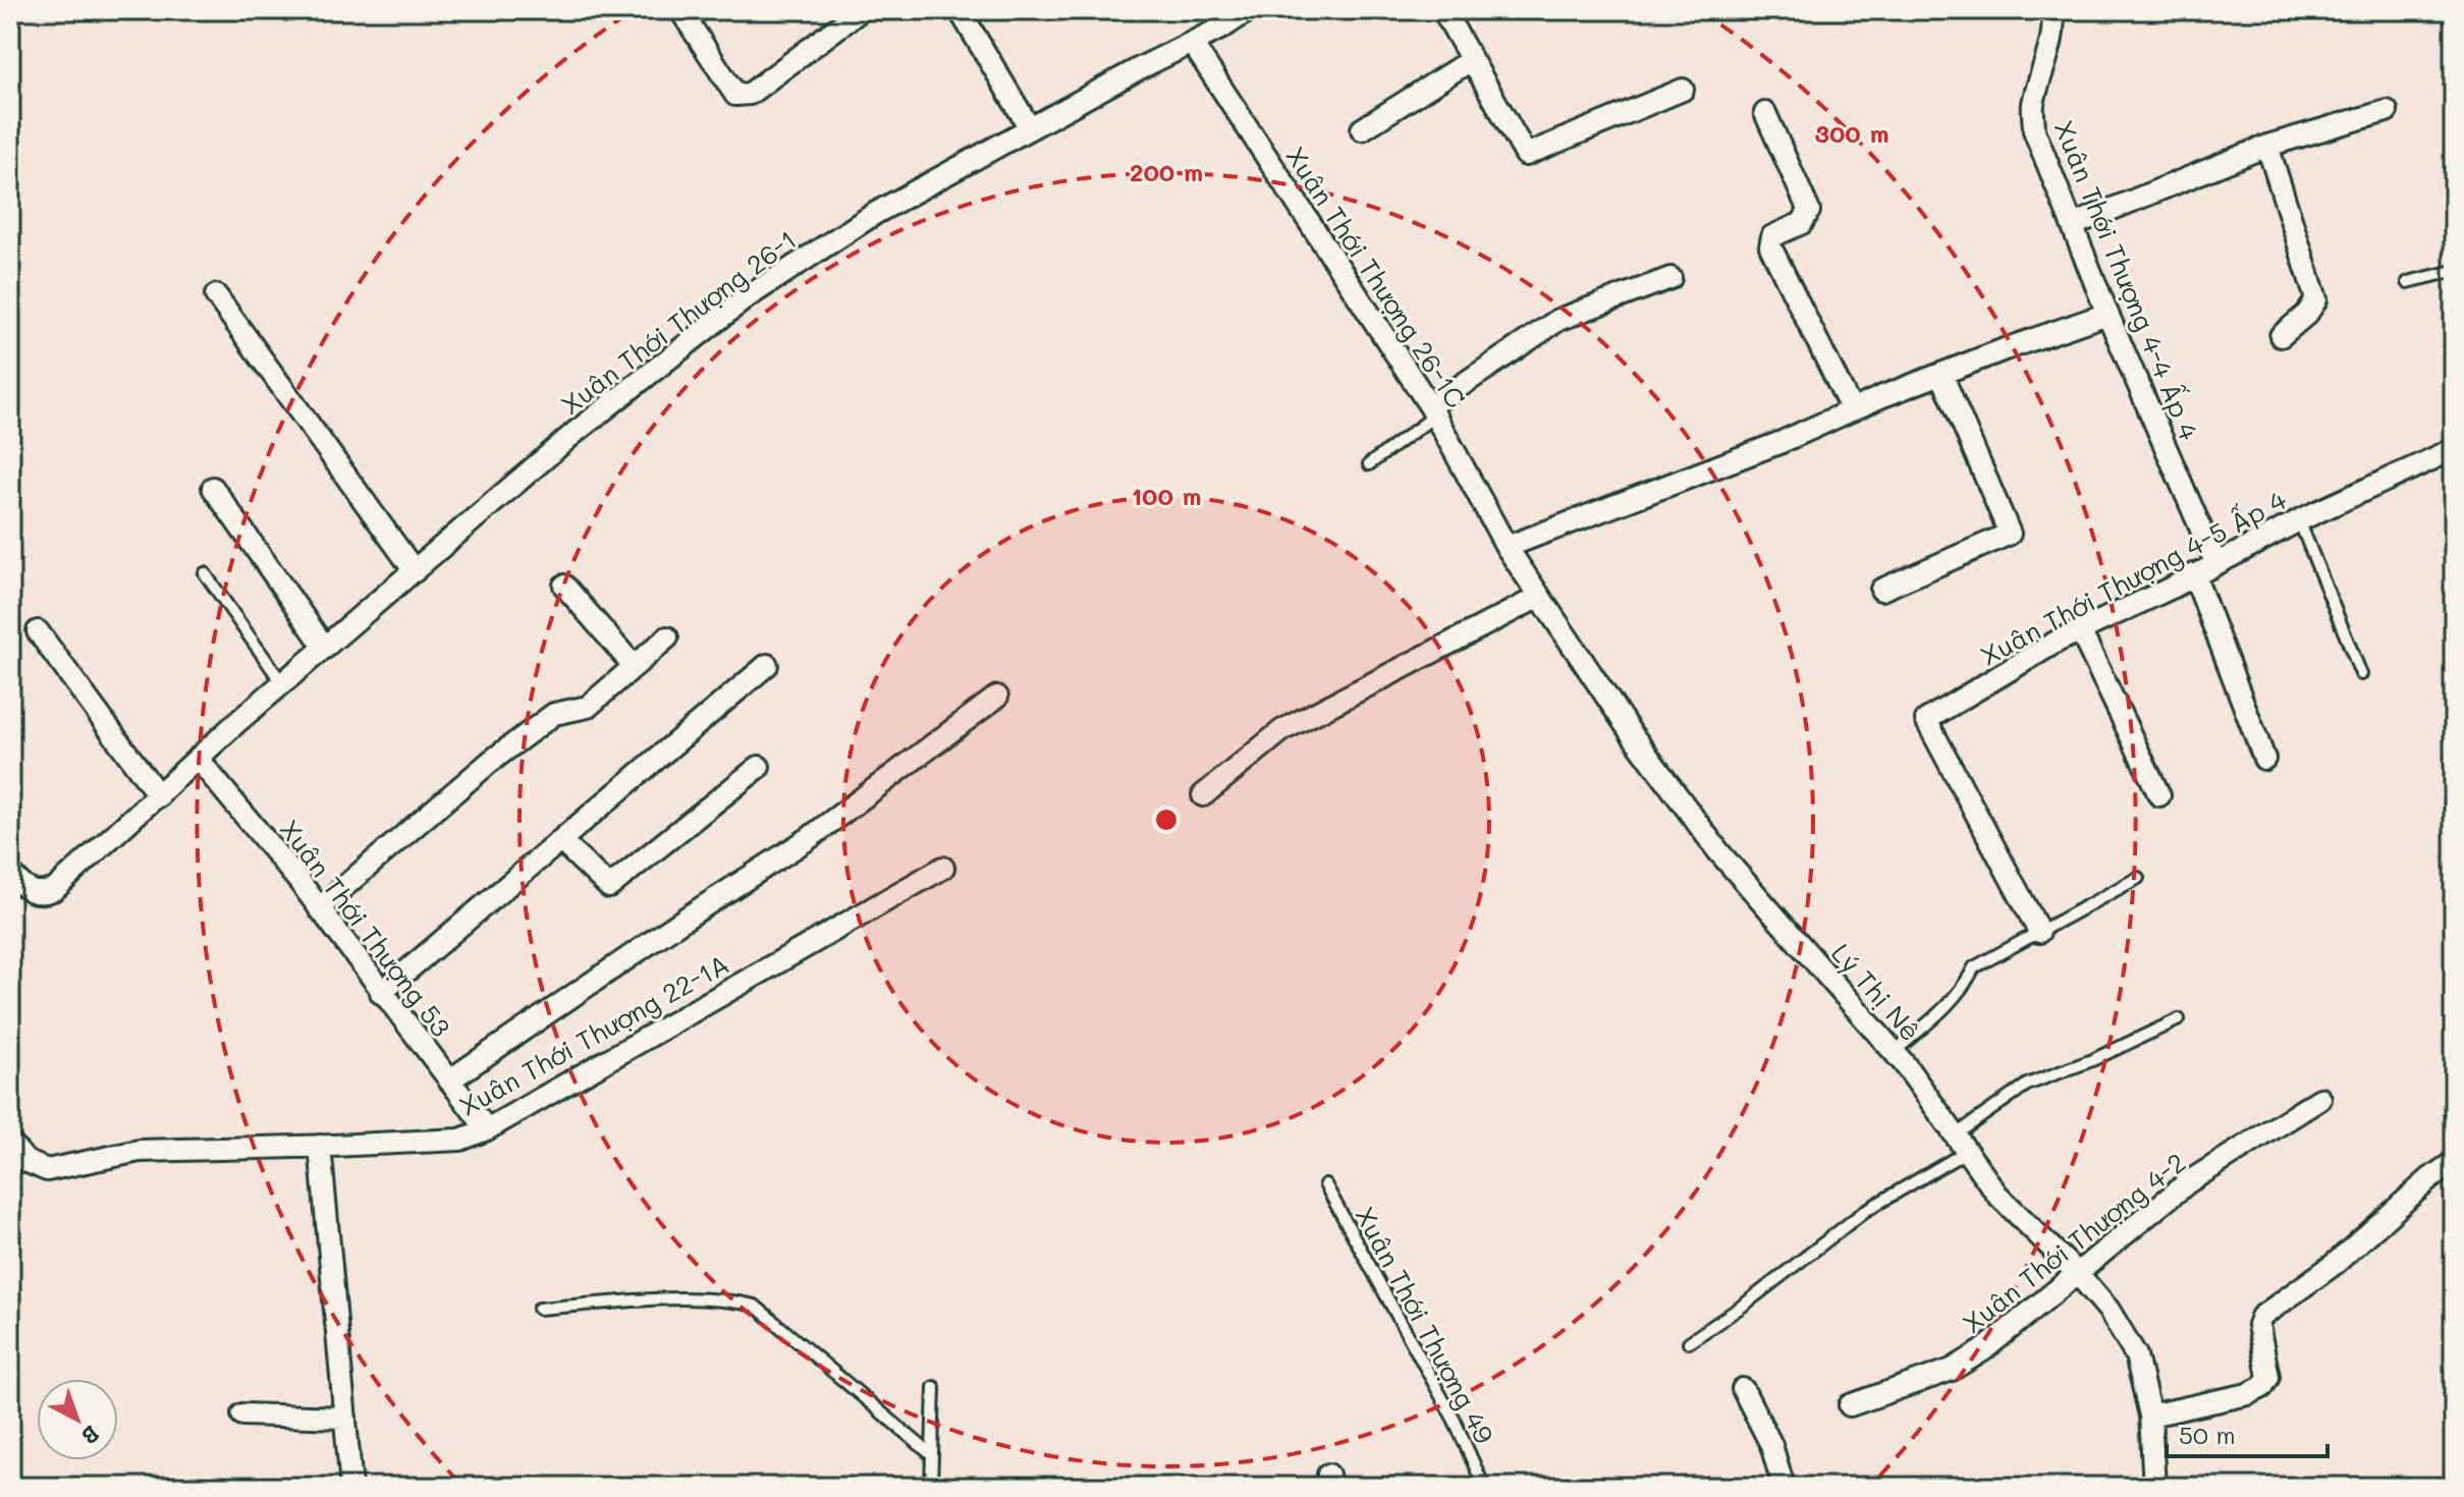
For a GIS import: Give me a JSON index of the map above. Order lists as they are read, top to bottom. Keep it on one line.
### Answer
{"streets":{"street":["Xuân Thới Thượng 26-1C","Xuân Thới Thượng 4-4 Ấp 4","Xuân Thới Thượng 26-1","Xuân Thới Thượng 4-5 Ấp 4","Xuân Thới Thượng 53","Lý Thị Nê","Xuân Thới Thượng 22-1A","Xuân Thới Thượng 4-2"],"lane":["Xuân Thới Thượng 49"]},"crossings":[["Xuân Thới Thượng 26-1C","Xuân Thới Thượng 26-1"],["Xuân Thới Thượng 26-1C","Lý Thị Nê"],["Xuân Thới Thượng 4-4 Ấp 4","Xuân Thới Thượng 4-5 Ấp 4"],["Xuân Thới Thượng 26-1","Xuân Thới Thượng 53"],["Xuân Thới Thượng 53","Xuân Thới Thượng 22-1A"],["Lý Thị Nê","Xuân Thới Thượng 4-2"]],"scale_bar":"50 m","north":"bottom right","rings":["300 m","200 m","100 m"]}
